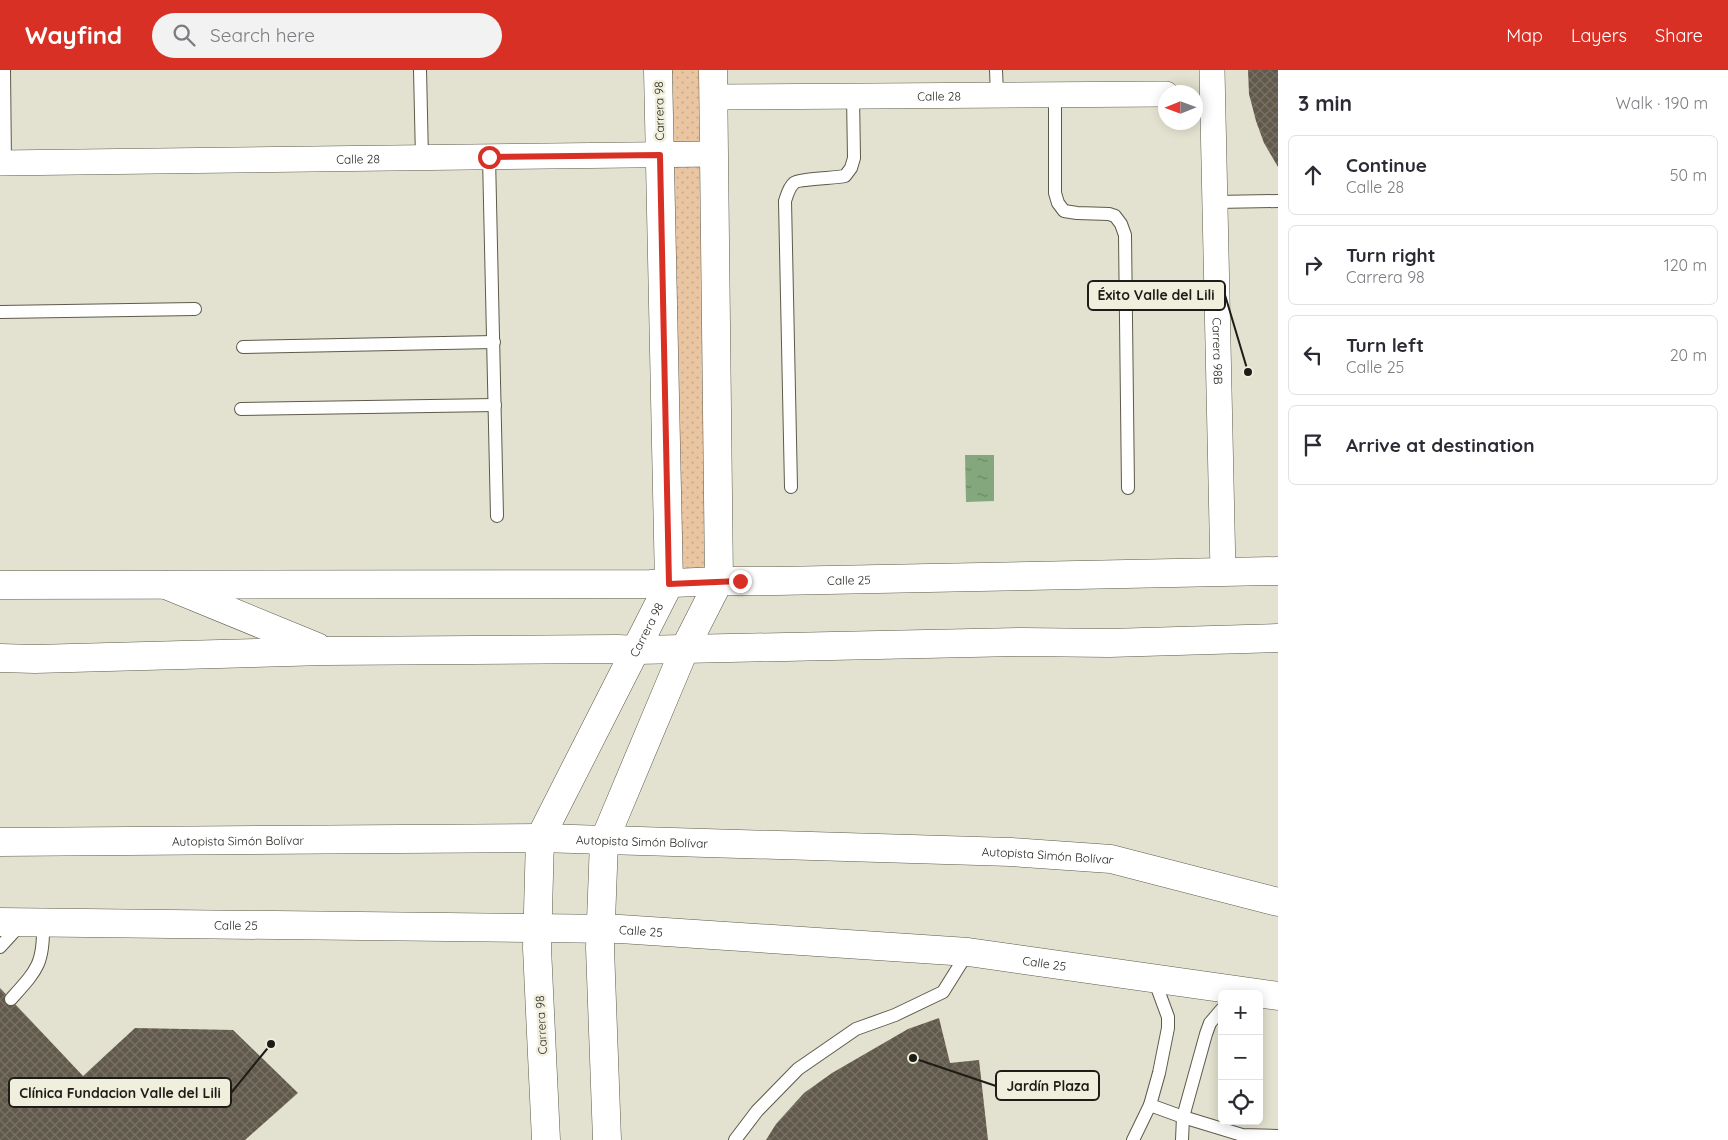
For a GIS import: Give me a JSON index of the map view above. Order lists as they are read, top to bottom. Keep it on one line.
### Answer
{"streets":{"main road":["Carrera 98","Calle 25","Autopista Simón Bolívar"],"street":["Calle 28","Carrera 98B"]},"crossings":[["Calle 28","Carrera 98"],["Carrera 98","Calle 25"],["Carrera 98","Autopista Simón Bolívar"],["Carrera 98B","Calle 25"]],"places":["Éxito Valle del Lili","Clínica Fundacion Valle del Lili","Jardín Plaza"],"north":"left","page":{"header":"Wayfind","search":"Search here","nav":["Map","Layers","Share"],"heading":["3 min","Walk · 190 m"],"list":[["Continue","Calle 28","50 m"],["Turn right","Carrera 98","120 m"],["Turn left","Calle 25","20 m"],"Arrive at destination"],"map_buttons":["+","−"]}}
